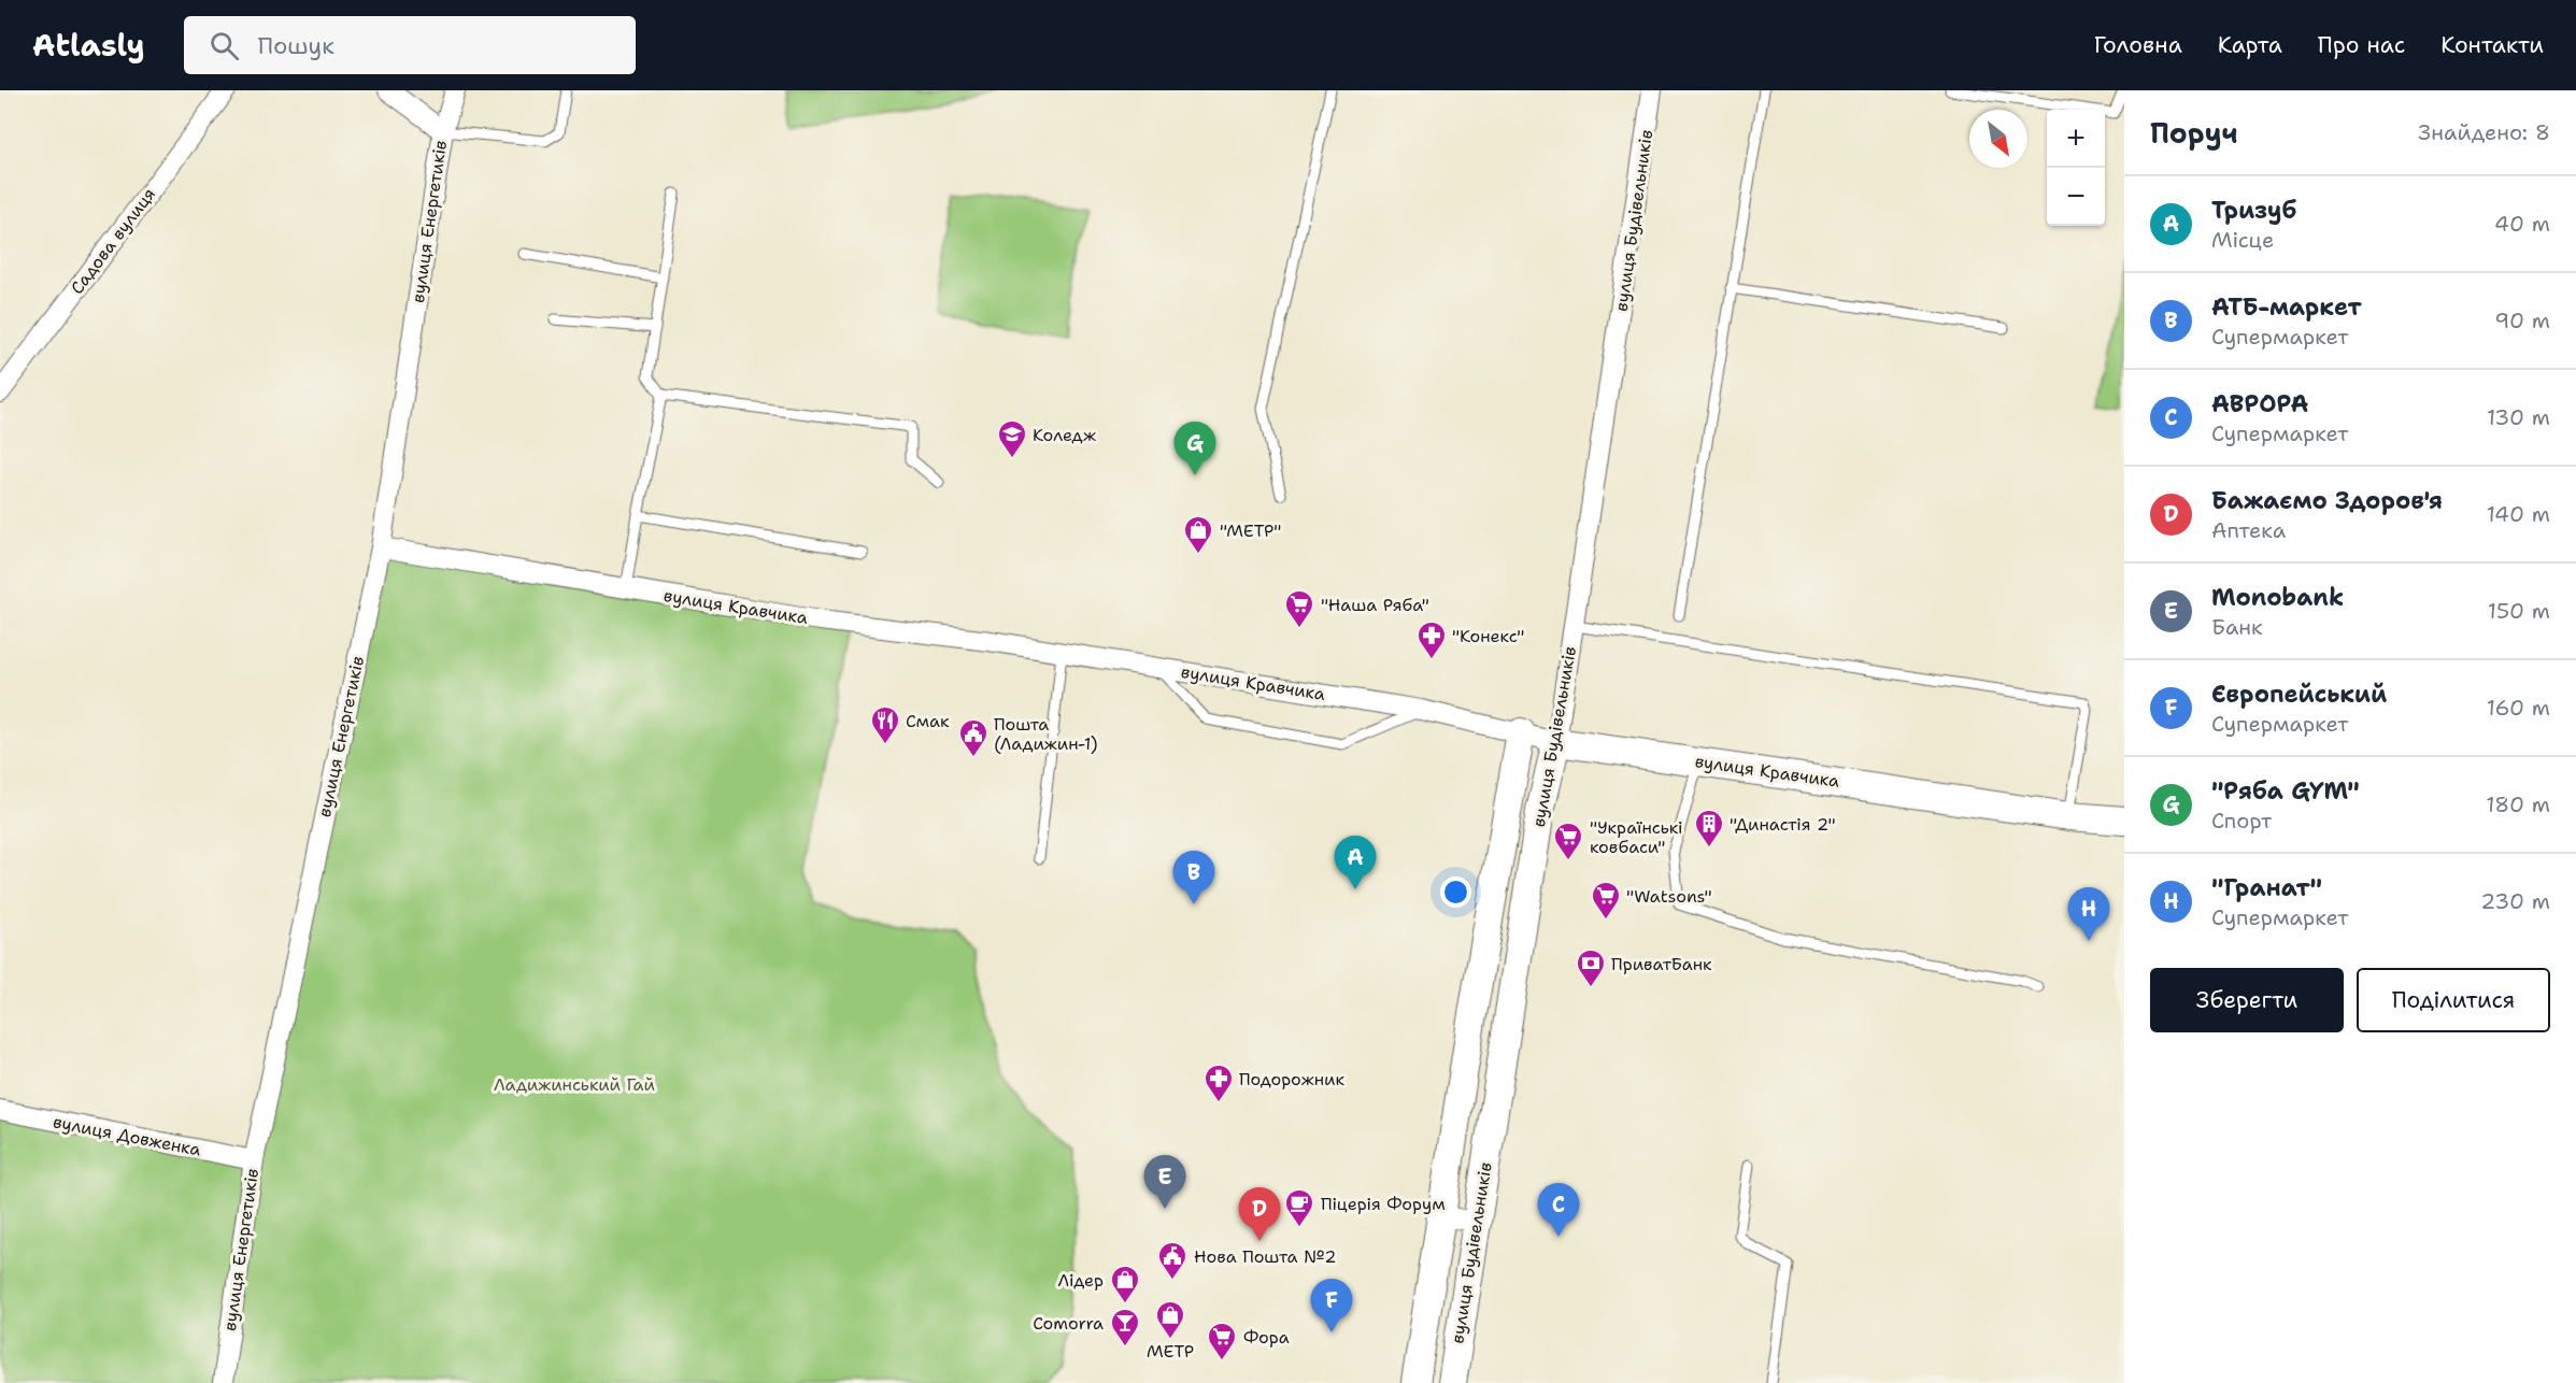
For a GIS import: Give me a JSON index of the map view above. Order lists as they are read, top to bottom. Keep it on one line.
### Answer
{"streets":{"street":["вулиця Будівельників","вулиця Енергетиків","Садова вулиця","вулиця Кравчика","вулиця Довженка"]},"crossings":[["вулиця Будівельників","вулиця Кравчика"],["вулиця Енергетиків","вулиця Кравчика"],["вулиця Енергетиків","вулиця Довженка"]],"parks":["Ладижинський Гай"],"places":{"school or university":["Коледж"],"shop":["\"МЕТР\"","Лідер","МЕТР"],"supermarket":["\"Наша Ряба\"","\"Українські ковбаси\"","\"Watsons\"","Фора"],"pharmacy":["\"Конекс\"","Подорожник"],"restaurant":["Смак"],"public building":["Пошта (Ладижин-1)","Нова Пошта №2"],"building":["\"Династія 2\""],"bank":["ПриватБанк"],"cafe":["Піцерія Форум"],"bar":["Comorra"]},"north":"bottom right","page":{"header":"Atlasly","search":"Пошук","nav":["Головна","Карта","Про нас","Контакти"],"heading":["Поруч","Знайдено: 8"],"map_buttons":["+","−"],"list":[{"mark":"A","name":"Тризуб","note":"Місце","value":"40 m"},{"mark":"B","name":"АТБ-маркет","note":"Супермаркет","value":"90 m"},{"mark":"C","name":"АВРОРА","note":"Супермаркет","value":"130 m"},{"mark":"D","name":"Бажаємо Здоров'я","note":"Аптека","value":"140 m"},{"mark":"E","name":"Monobank","note":"Банк","value":"150 m"},{"mark":"F","name":"Європейський","note":"Супермаркет","value":"160 m"},{"mark":"G","name":"\"Ряба GYM\"","note":"Спорт","value":"180 m"},{"mark":"H","name":"\"Гранат\"","note":"Супермаркет","value":"230 m"}],"pins":["G","A","B","H","E","C","D","F"],"buttons":["Зберегти","Поділитися"]}}
